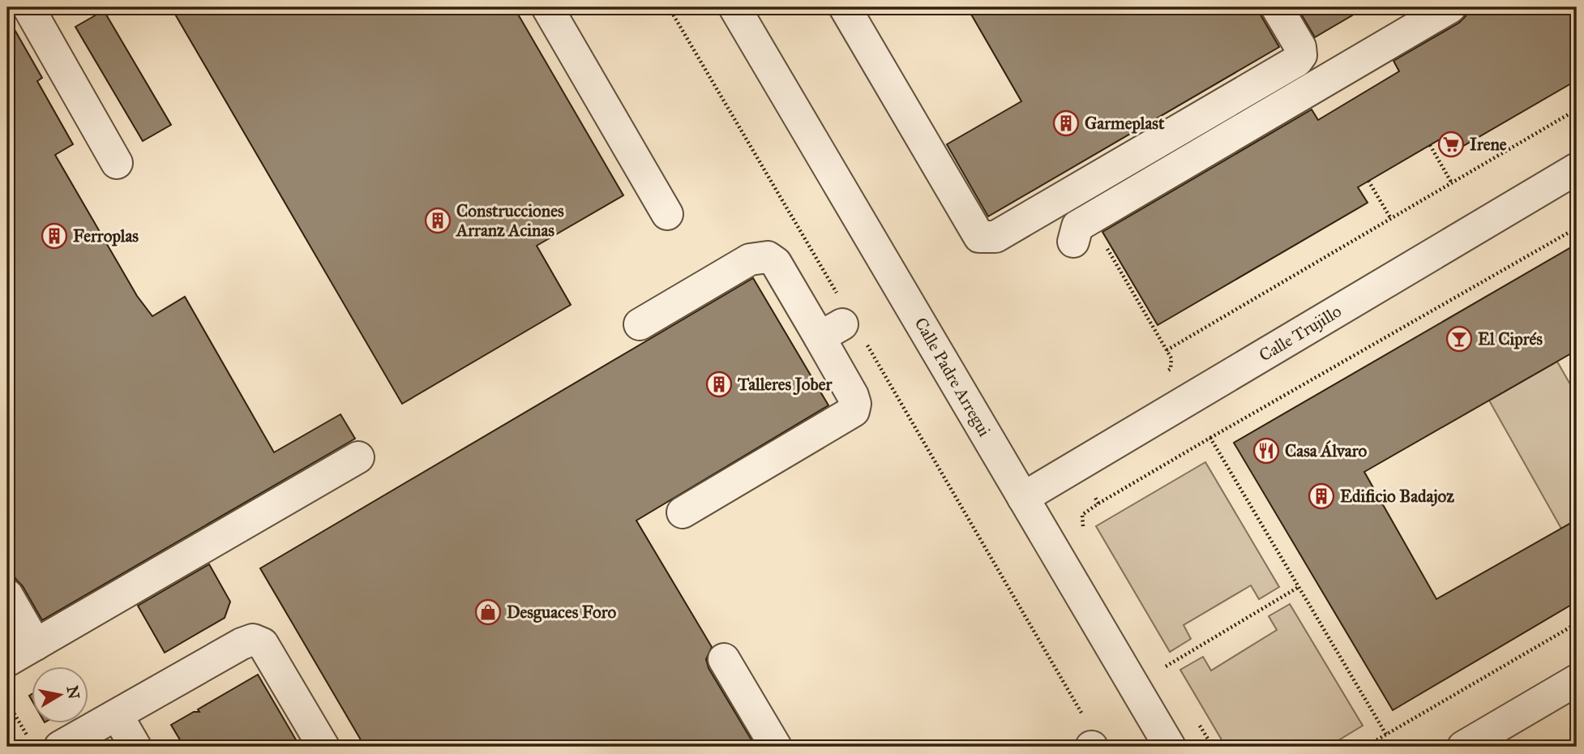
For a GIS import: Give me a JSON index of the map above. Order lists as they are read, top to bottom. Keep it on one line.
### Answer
{"streets":{"street":["Calle Trujillo","Calle Padre Arregui"]},"crossings":[["Calle Trujillo","Calle Padre Arregui"]],"places":{"building":["Garmeplast","Construcciones Arranz Acinas","Ferroplas","Talleres Jober","Edificio Badajoz"],"supermarket":["Irene"],"bar":["El Ciprés"],"restaurant":["Casa Álvaro"],"shop":["Desguaces Foro"]},"north":"right"}
